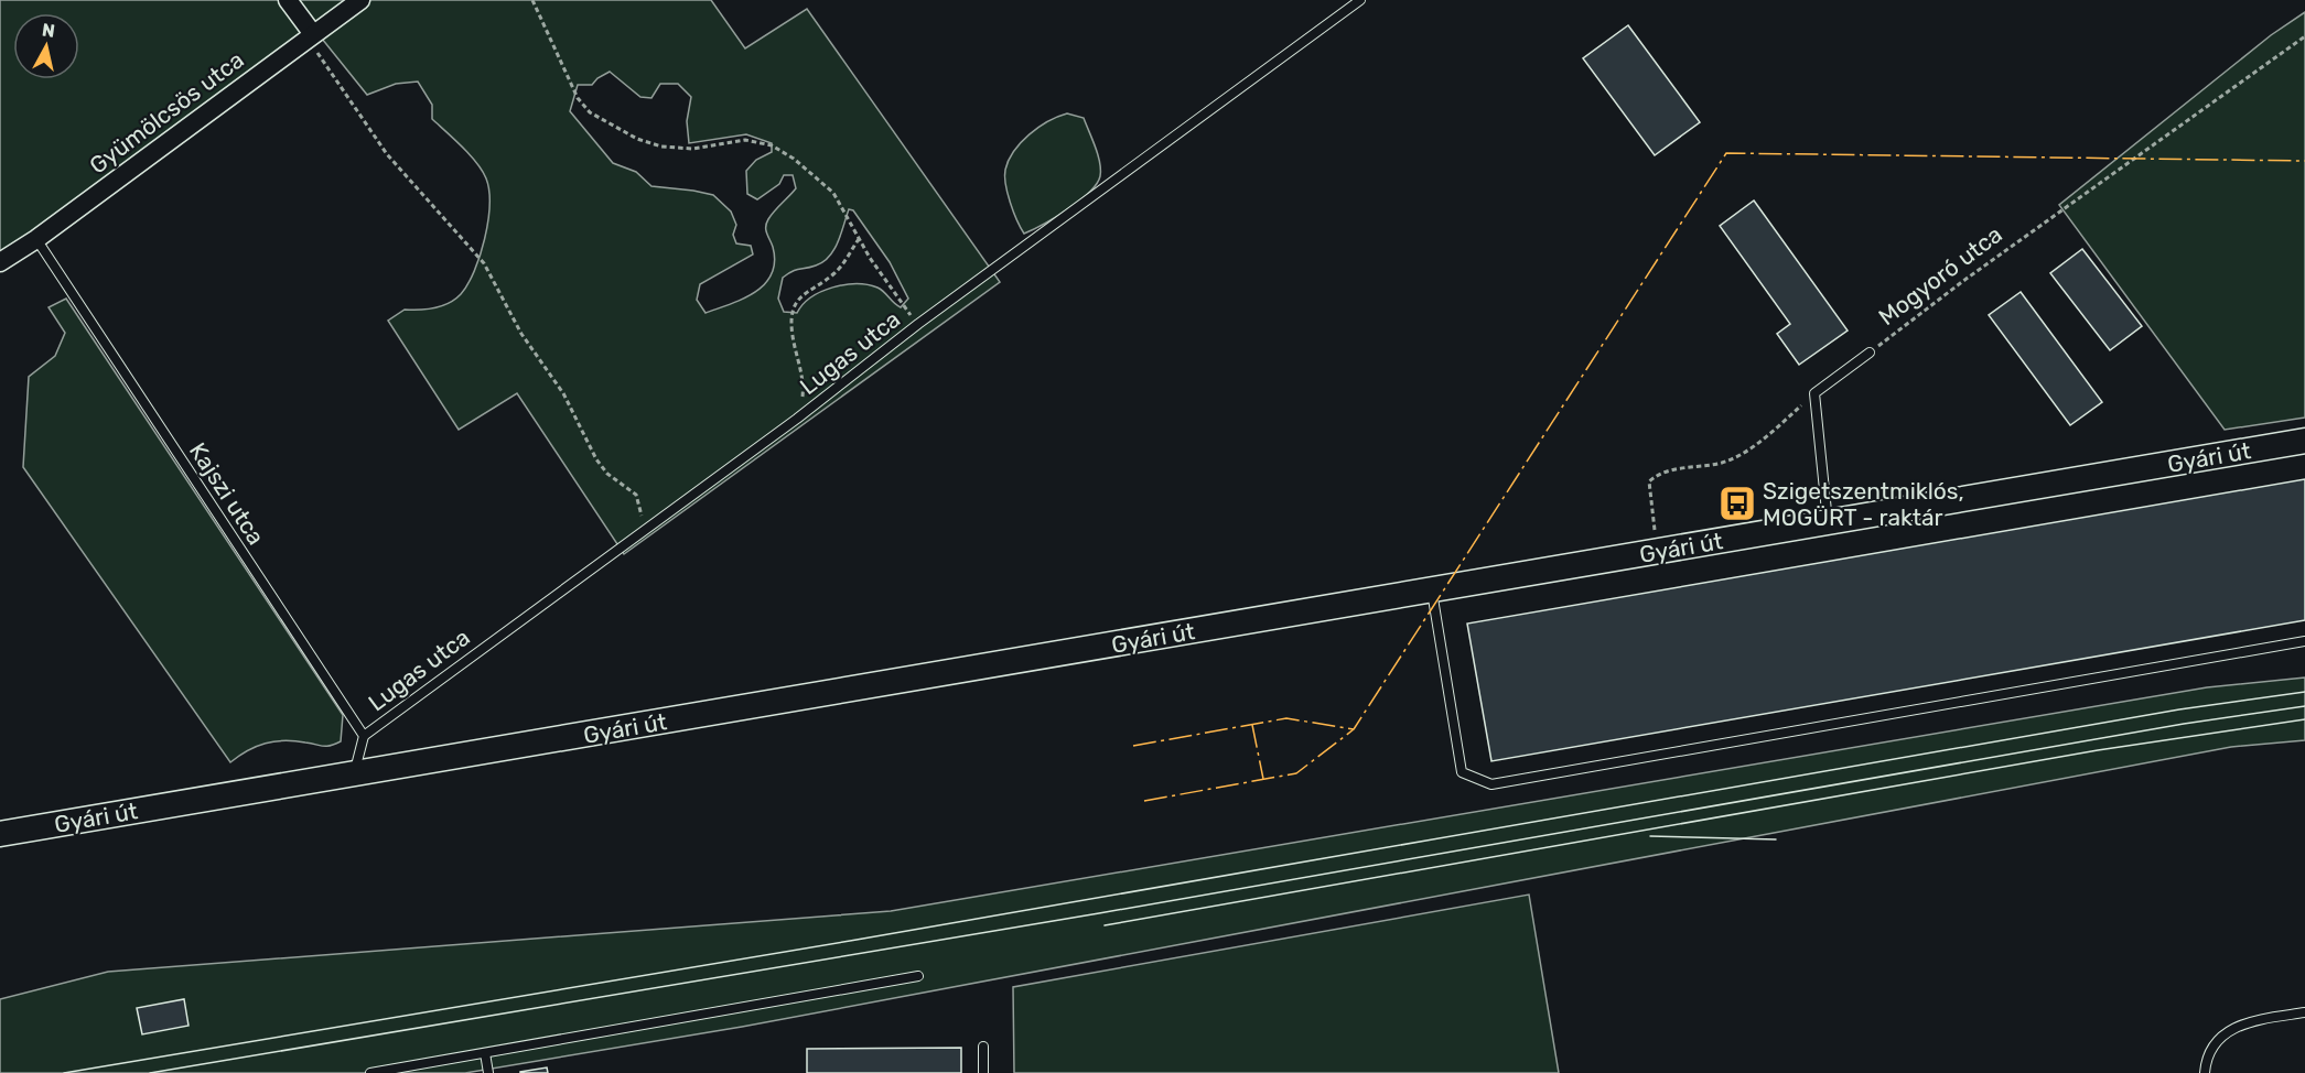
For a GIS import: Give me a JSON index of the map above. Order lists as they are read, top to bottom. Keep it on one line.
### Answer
{"streets":{"street":["Gyümölcsös utca","Gyári út"],"lane":["Mogyoró utca","Lugas utca","Kajszi utca"]},"crossings":[["Gyümölcsös utca","Kajszi utca"],["Lugas utca","Kajszi utca"]],"places":{"bus stop":["Szigetszentmiklós, MOGÜRT - raktár"]},"north":"top"}
